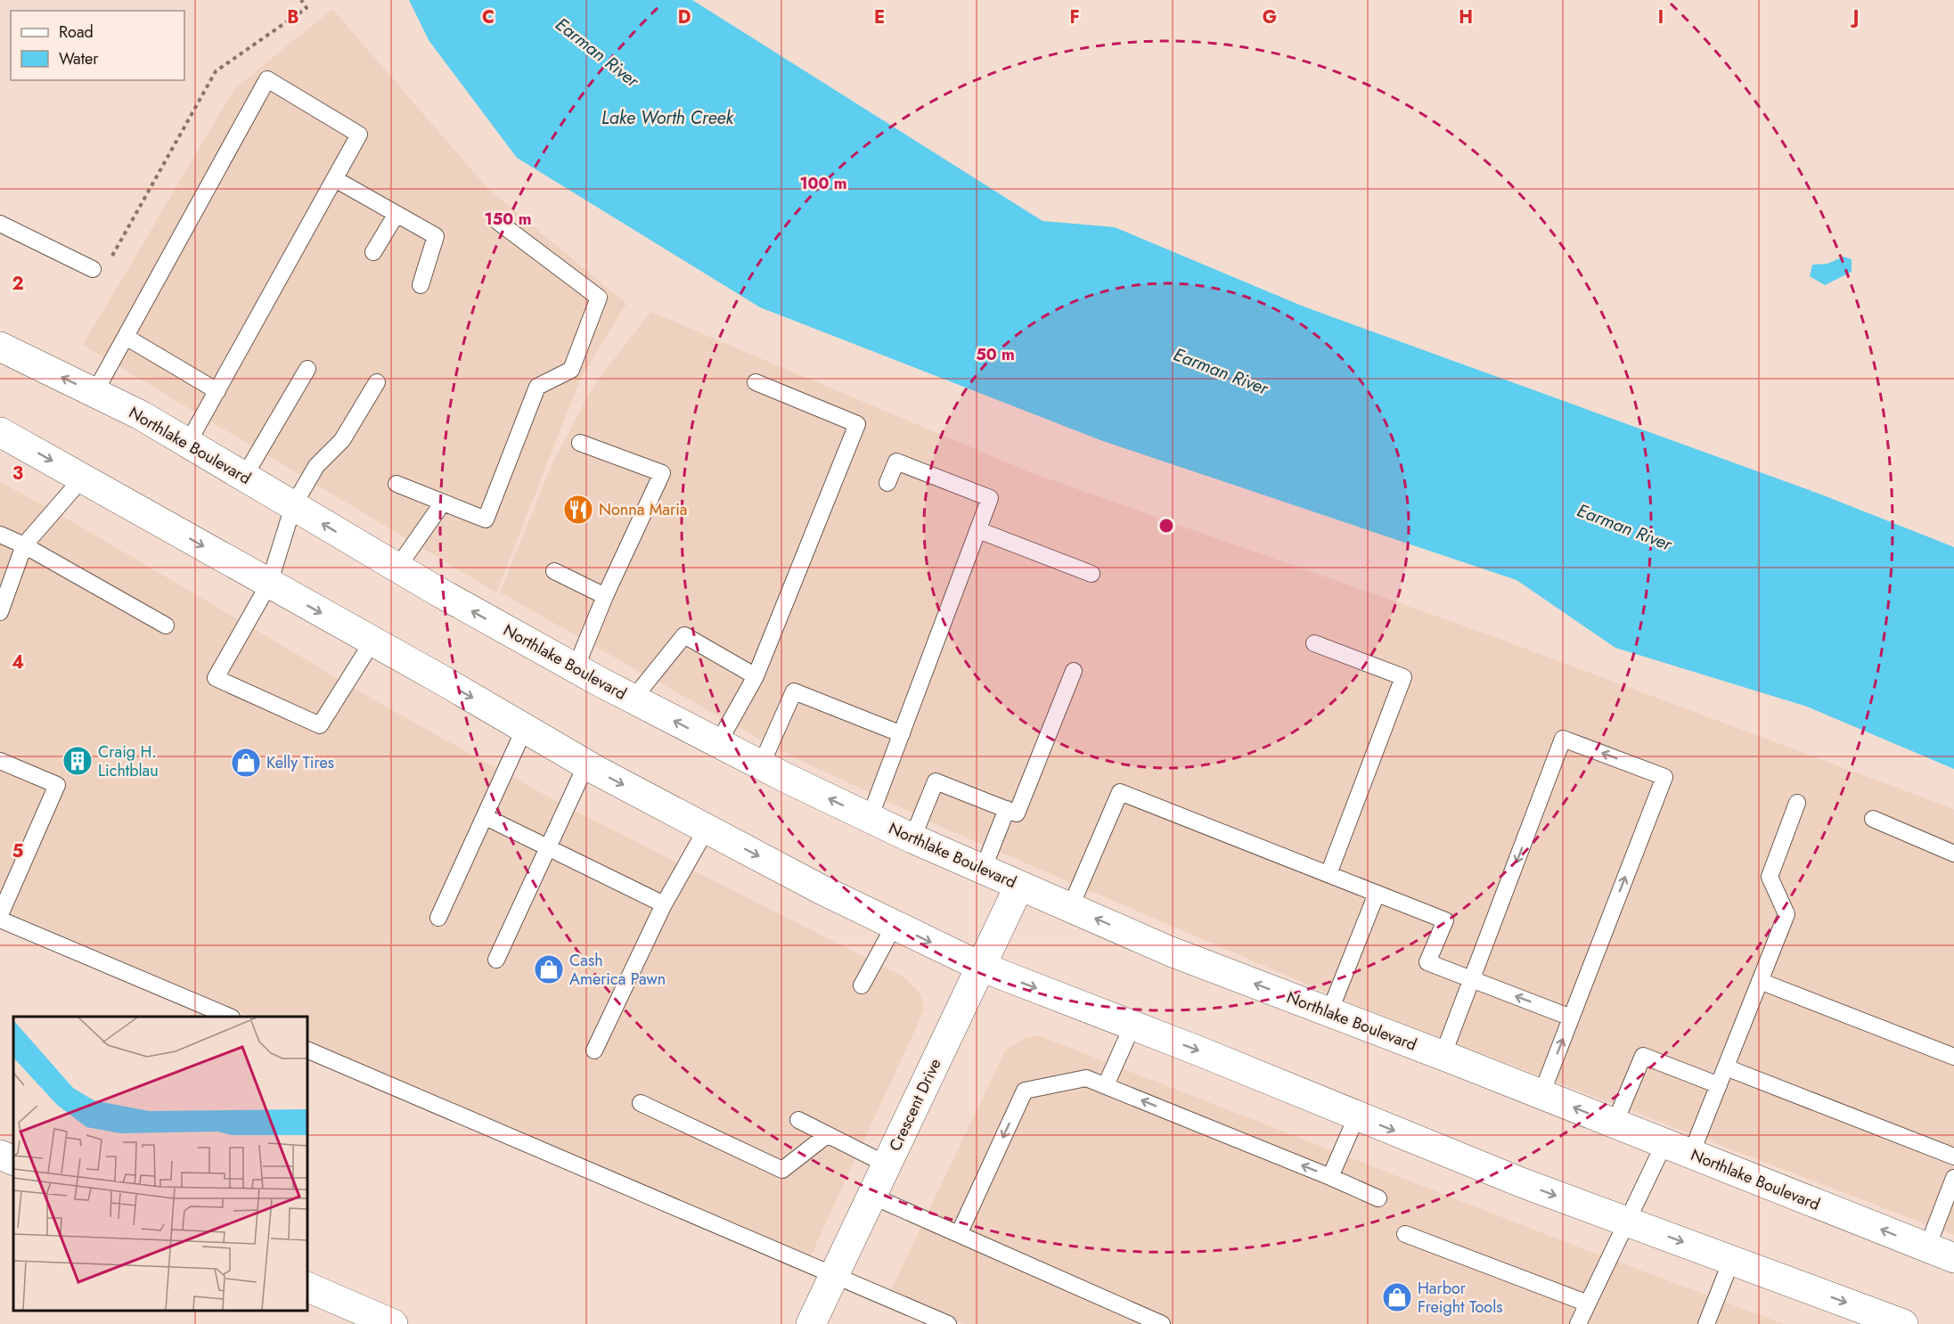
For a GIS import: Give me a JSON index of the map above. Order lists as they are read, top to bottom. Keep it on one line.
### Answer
{"streets":{"main road":["Northlake Boulevard","Crescent Drive"]},"crossings":[["Northlake Boulevard","Crescent Drive"]],"water":["Earman River","Lake Worth Creek"],"places":{"restaurant":["Nonna Maria"],"building":["Craig H. Lichtblau"],"shop":["Kelly Tires","Cash America Pawn","Harbor Freight Tools"]},"legend":["Road","Water"],"grid":{"columns":["B","C","D","E","F","G","H","I","J"],"rows":["2","3","4","5"]},"rings":["100 m","150 m","50 m"]}
